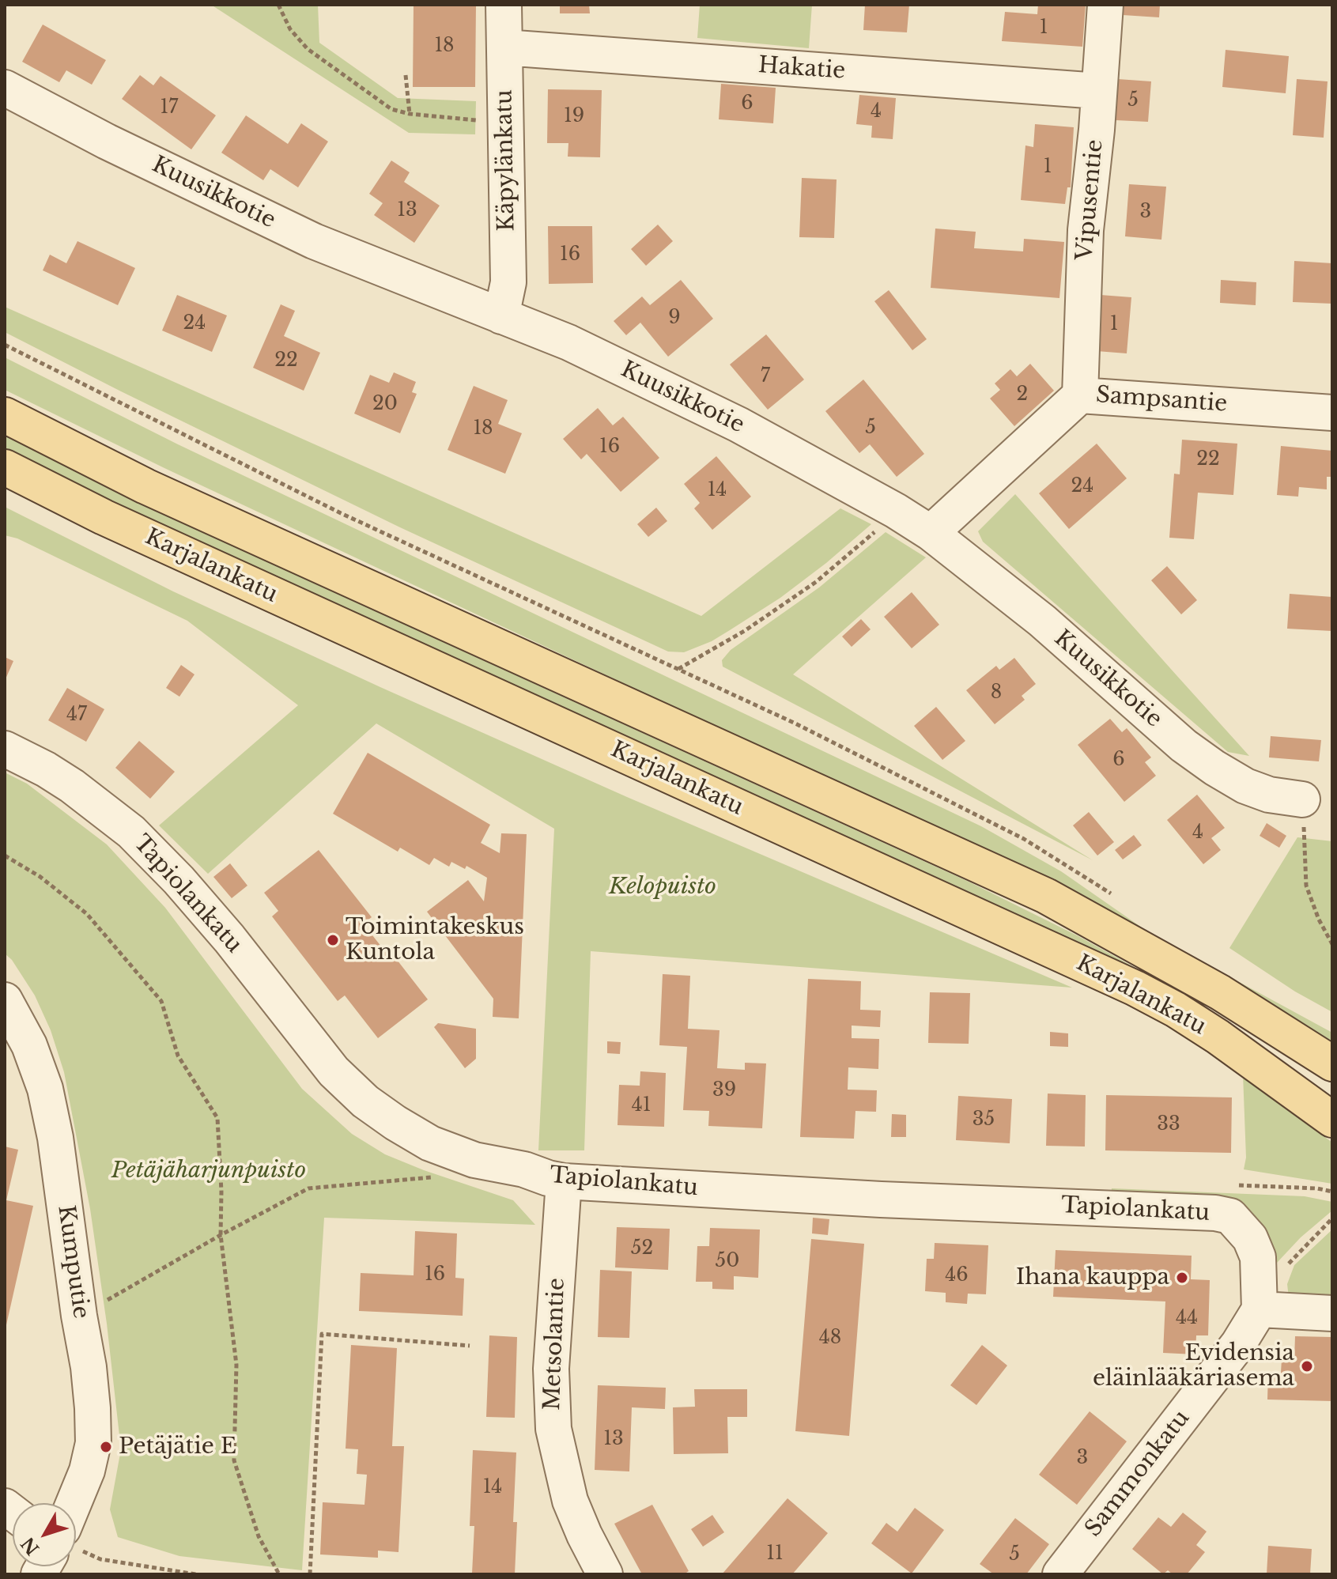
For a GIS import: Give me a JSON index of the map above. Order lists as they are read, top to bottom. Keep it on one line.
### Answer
{"streets":{"main road":["Karjalankatu"],"street":["Hakatie","Käpylänkatu","Kuusikkotie","Vipusentie","Sampsantie","Tapiolankatu","Kumputie","Metsolantie","Sammonkatu"]},"crossings":[["Hakatie","Käpylänkatu"],["Hakatie","Vipusentie"],["Käpylänkatu","Kuusikkotie"],["Kuusikkotie","Sampsantie"],["Vipusentie","Sampsantie"],["Tapiolankatu","Metsolantie"],["Tapiolankatu","Sammonkatu"]],"parks":["Kelopuisto","Petäjäharjunpuisto"],"places":["Toimintakeskus Kuntola","Ihana kauppa","Evidensia eläinlääkäriasema","Petäjätie E"],"house_numbers":["1","18","5","6","17","4","19","1","13","3","16","9","24","1","22","7","2","20","5","18","16","22","24","14","8","47","6","4","39","41","35","33","52","50","16","46","44","48","13","3","14","11","5"],"north":"bottom left"}
